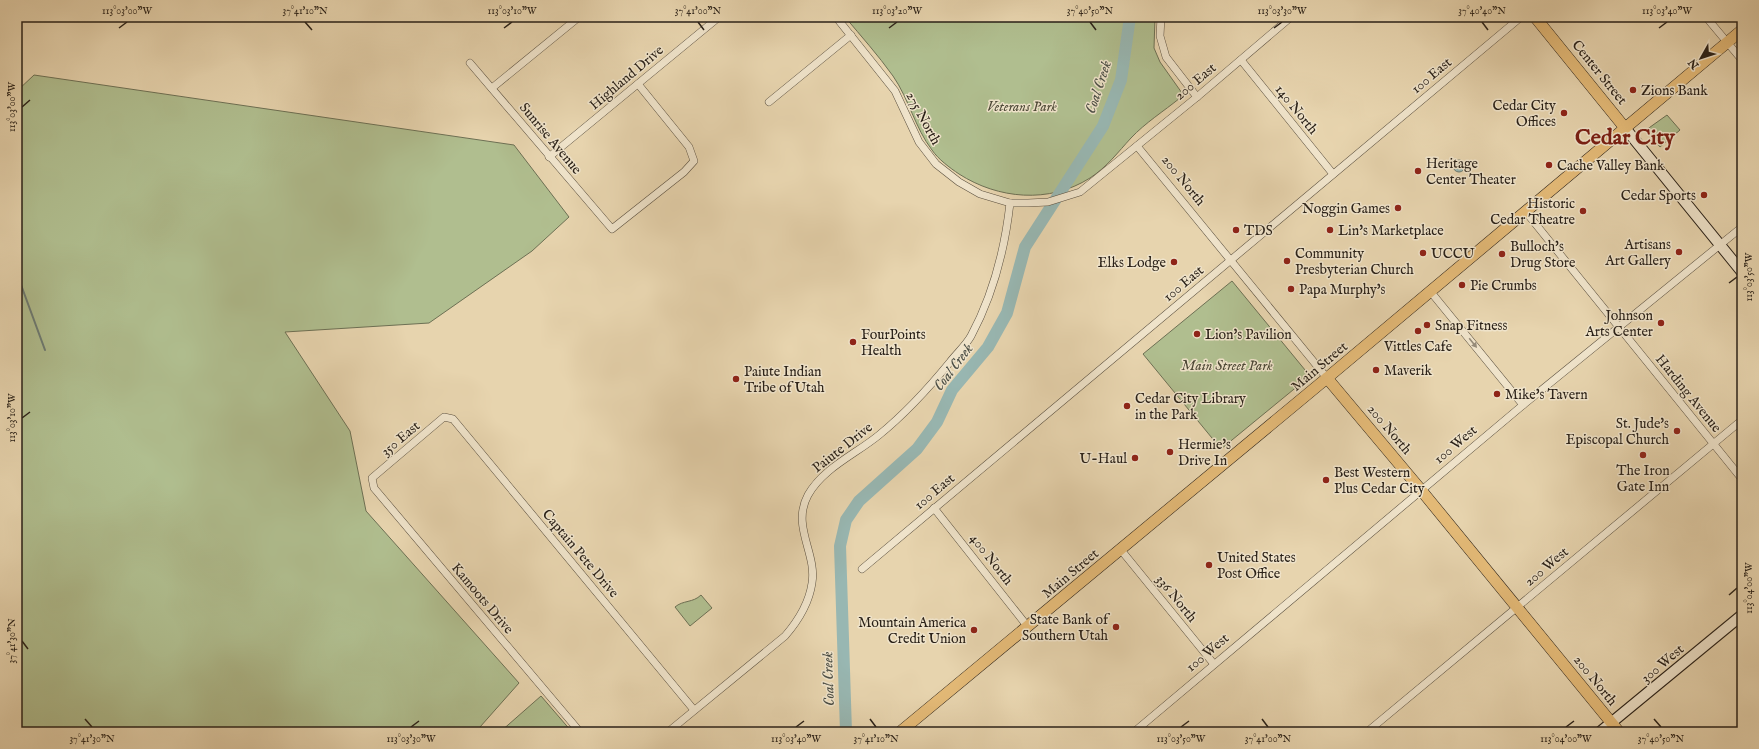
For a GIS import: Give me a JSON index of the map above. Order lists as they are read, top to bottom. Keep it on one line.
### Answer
{"streets":{"main road":["Center Street","200 North","Main Street","300 West"],"street":["100 East","Highland Drive","200 East","140 North","275 North","Sunrise Avenue","Harding Avenue","350 East","100 West","Paiute Drive","Captain Pete Drive","400 North","200 West","Kamoots Drive","336 North"]},"crossings":[["Center Street","Main Street"],["100 East","140 North"],["100 East","200 North"],["100 East","400 North"],["Highland Drive","Sunrise Avenue"],["200 East","140 North"],["200 East","275 North"],["200 East","200 North"],["275 North","Paiute Drive"],["200 North","Main Street"],["200 North","100 West"],["200 North","200 West"],["200 North","300 West"],["Main Street","Harding Avenue"],["Main Street","400 North"],["Main Street","336 North"],["Harding Avenue","100 West"],["Harding Avenue","200 West"],["350 East","Captain Pete Drive"],["350 East","Kamoots Drive"],["100 West","336 North"],["Paiute Drive","Captain Pete Drive"]],"districts":["Cedar City"],"water":["Coal Creek"],"parks":["Veterans Park","Main Street Park"],"places":["Zions Bank","Cedar City Offices","Cache Valley Bank","Heritage Center Theater","Cedar Sports","Noggin Games","Historic Cedar Theatre","TDS","Lin's Marketplace","Artisans Art Gallery","UCCU","Bulloch's Drug Store","Community Presbyterian Church","Elks Lodge","Pie Crumbs","Papa Murphy's","Johnson Arts Center","Snap Fitness","Vittles Cafe","Lion's Pavilion","FourPoints Health","Maverik","Paiute Indian Tribe of Utah","Mike's Tavern","Cedar City Library in the Park","St. Jude's Episcopal Church","Hermie's Drive In","The Iron Gate Inn","U-Haul","Best Western Plus Cedar City","United States Post Office","State Bank of Southern Utah","Mountain America Credit Union"],"north":"bottom left","coordinates":["113°03'00\"W","37°41'10\"N","113°03'10\"W","37°41'00\"N","113°03'20\"W","37°40'50\"N","113°03'30\"W","37°40'40\"N","113°03'40\"W","113°03'50\"W","113°04'00\"W","37°41'30\"N"]}
